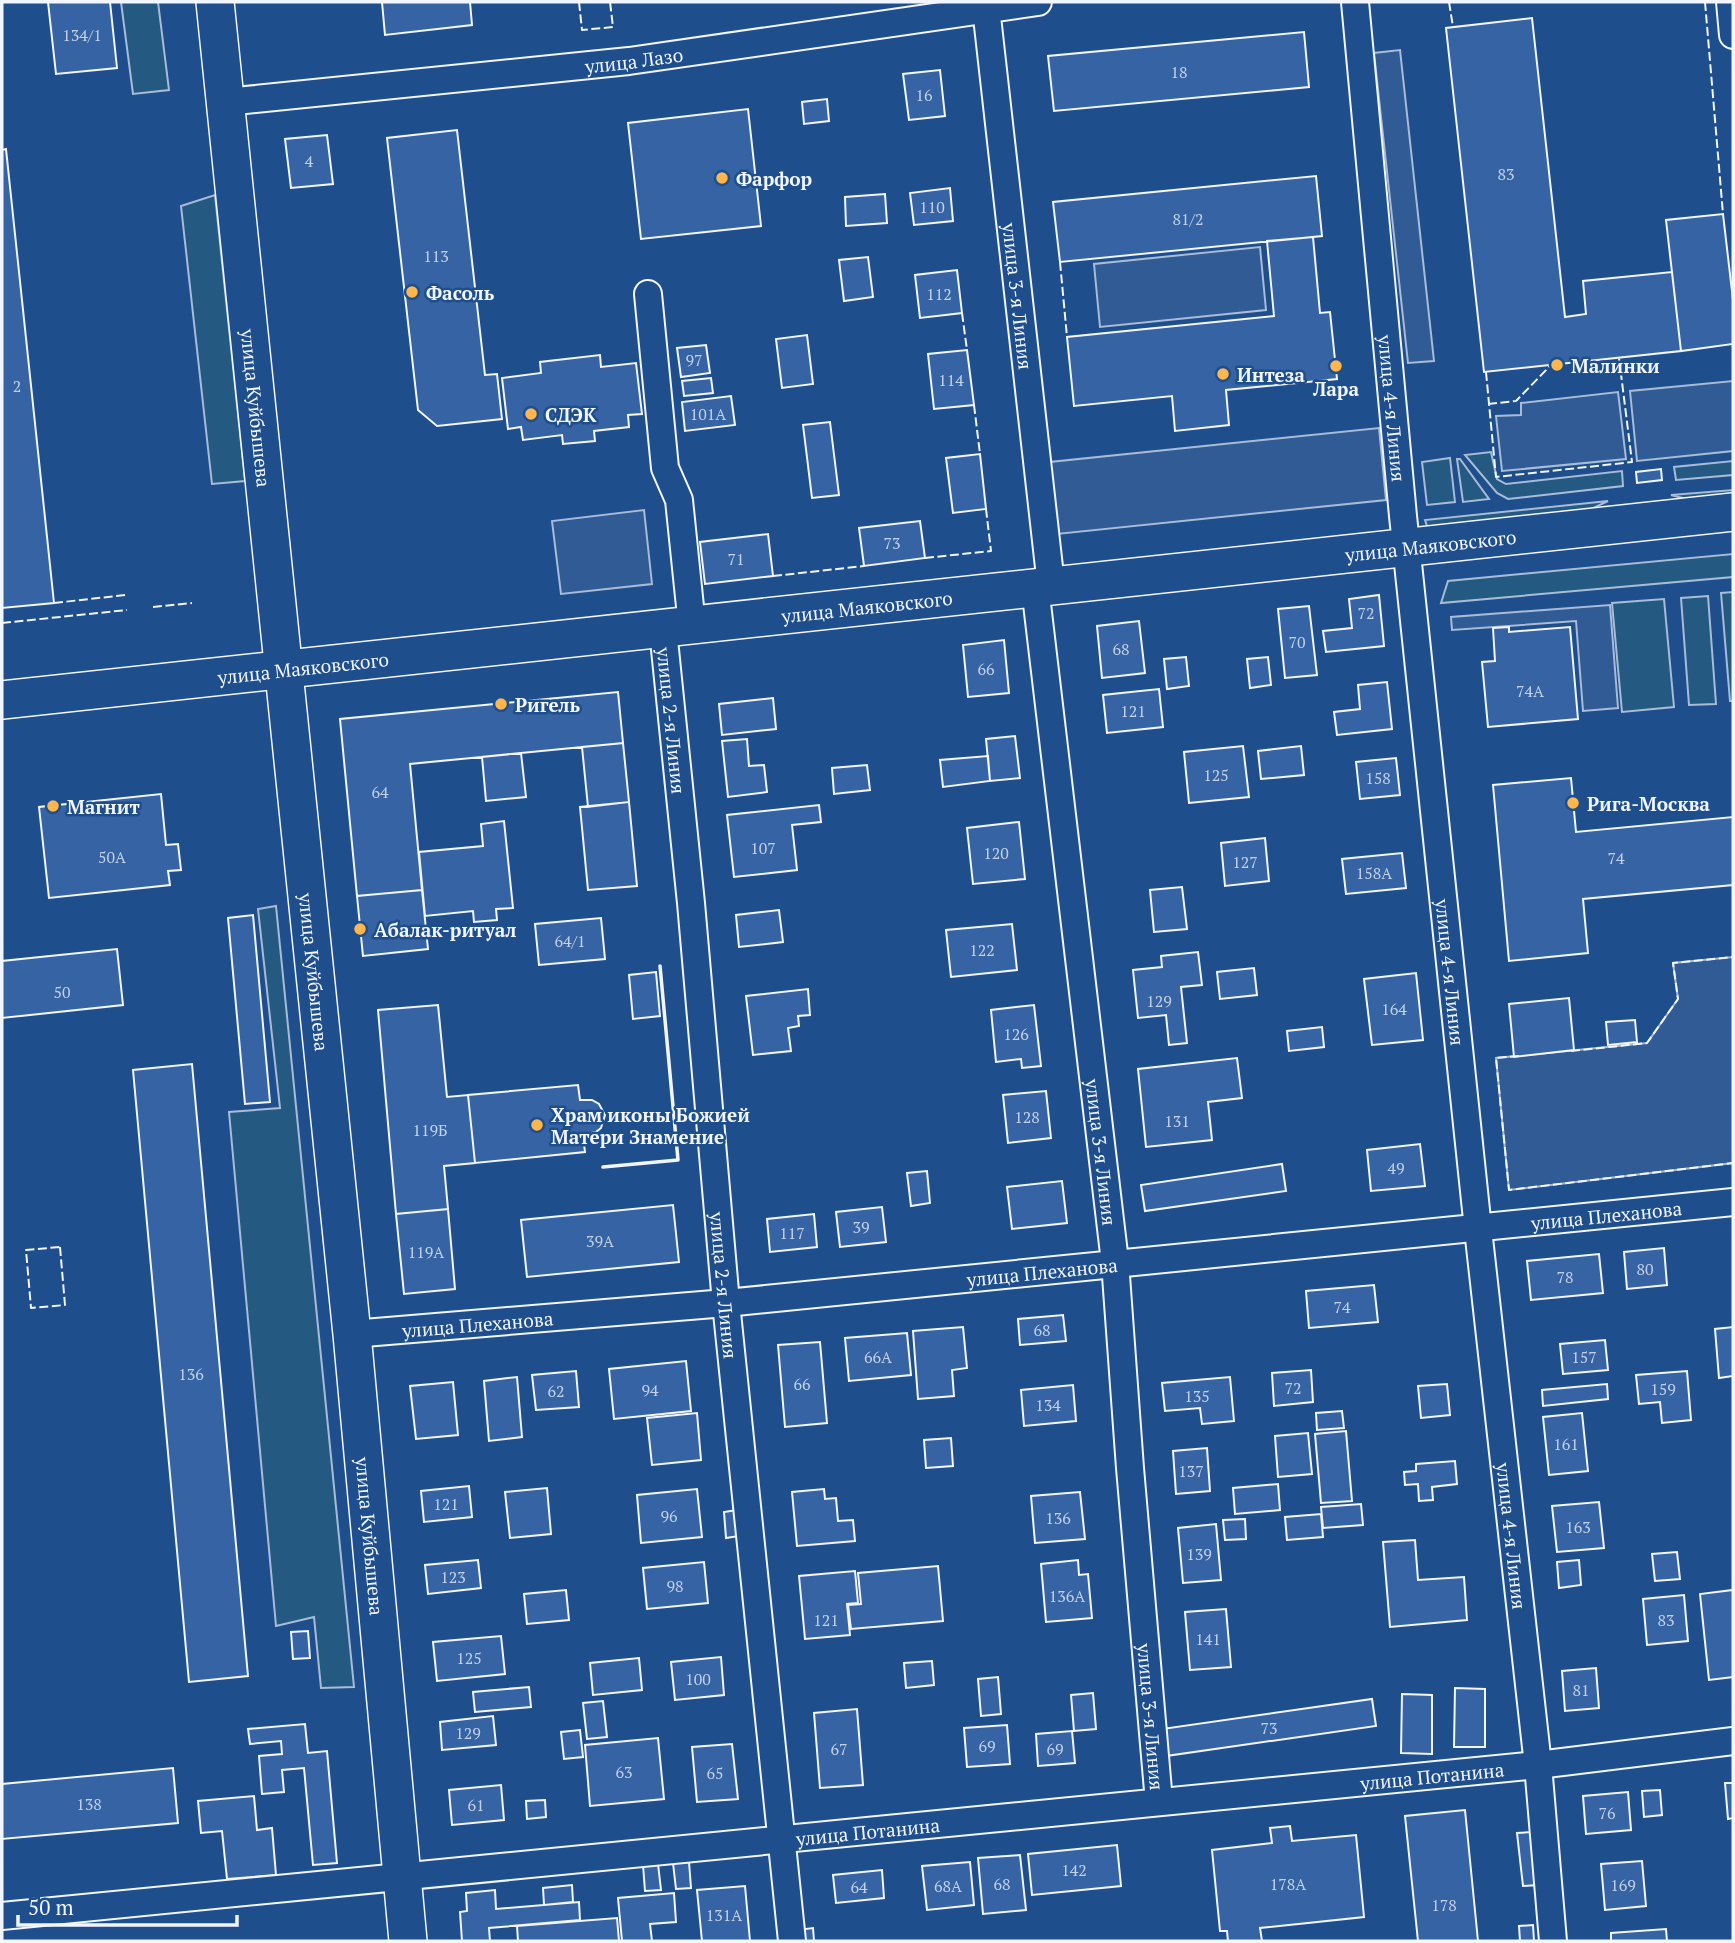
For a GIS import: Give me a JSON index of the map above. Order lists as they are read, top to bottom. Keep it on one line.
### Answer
{"streets":{"main road":["улица Куйбышева","улица Маяковского"],"street":["улица Лазо","улица 3-я Линия","улица 4-я Линия","улица 2-я Линия","улица Плеханова","улица Потанина"]},"crossings":[["улица Лазо","улица 3-я Линия"],["улица Лазо","улица Куйбышева"],["улица 3-я Линия","улица Маяковского"],["улица 3-я Линия","улица Плеханова"],["улица 3-я Линия","улица Потанина"],["улица Куйбышева","улица Маяковского"],["улица Куйбышева","улица Плеханова"],["улица Куйбышева","улица Потанина"],["улица 4-я Линия","улица Маяковского"],["улица 4-я Линия","улица Плеханова"],["улица 4-я Линия","улица Потанина"],["улица Маяковского","улица 2-я Линия"],["улица 2-я Линия","улица Плеханова"],["улица 2-я Линия","улица Потанина"]],"places":["Фарфор","Фасоль","Малинки","Лара","Интеза","СДЭК","Ригель","Рига-Москва","Магнит","Абалак-ритуал","Храм иконы Божией Матери Знамение"],"house_numbers":["134/1","18","16","4","83","110","81/2","113","112","97","114","2","101А","73","71","72","70","68","66","74А","121","125","158","64","107","120","50А","74","127","158А","64/1","122","50","129","164","126","128","131","119Б","49","39","117","39А","119А","80","78","74","68","66А","157","136","66","72","159","94","62","135","134","161","137","121","96","136","163","139","123","98","136А","121","83","141","125","100","81","73","129","69","67","69","63","65","138","61","76","142","68","178А","169","68А","64","178","131А"],"scale_bar":"50 m"}
